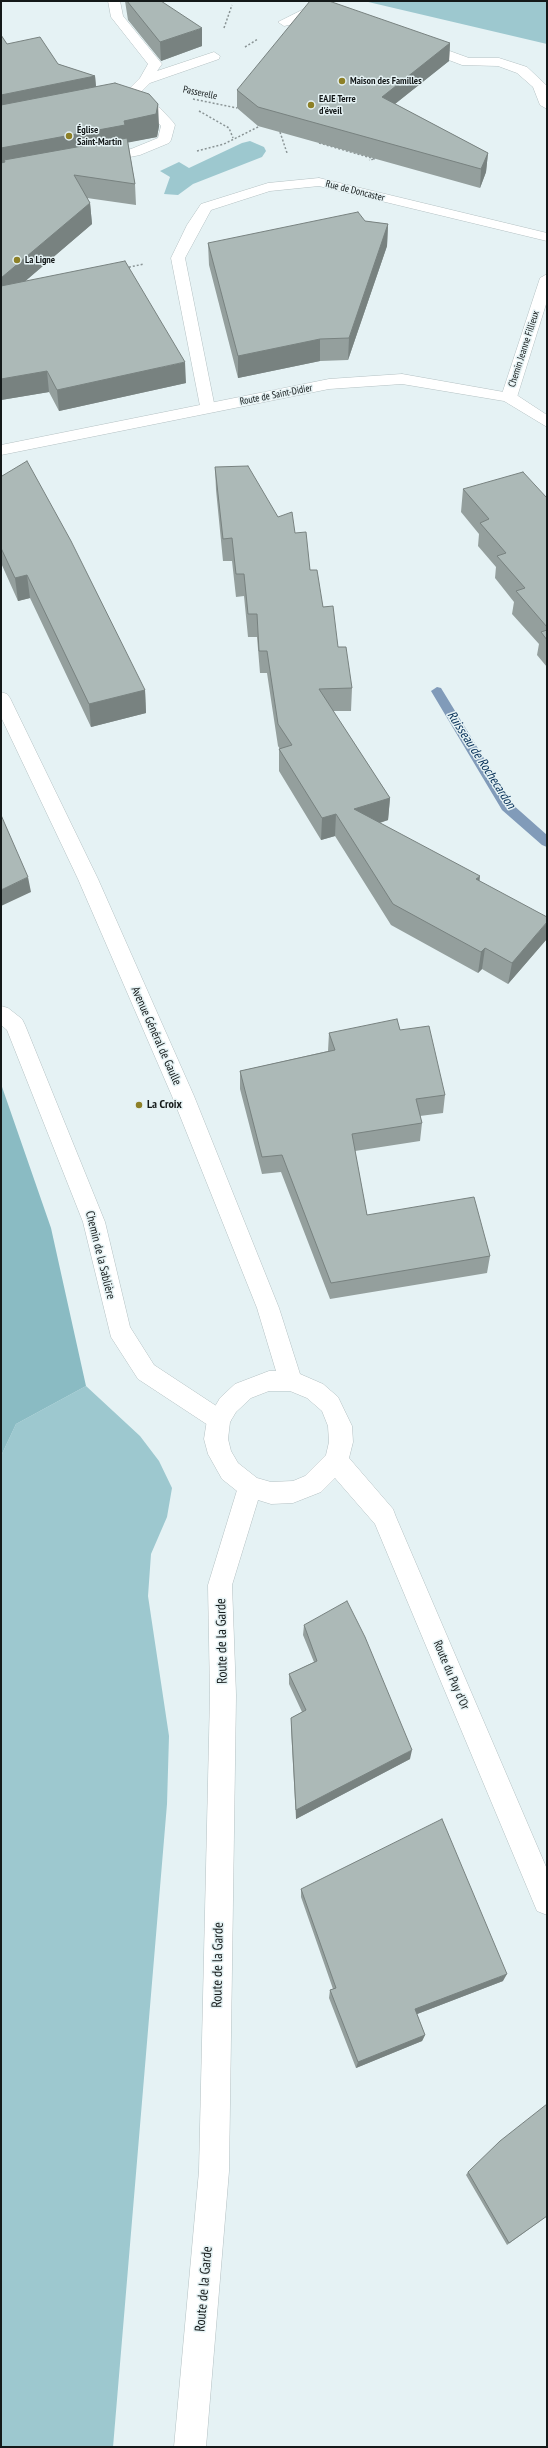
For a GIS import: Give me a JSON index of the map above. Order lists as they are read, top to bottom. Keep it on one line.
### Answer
{"streets":{"street":["Rue de Doncaster","Chemin Jeanne Fillieux","Route de Saint-Didier","Avenue Général de Gaulle","Chemin de la Sablière","Route de la Garde","Route du Puy d'Or"],"path":["Passerelle"]},"crossings":[["Chemin Jeanne Fillieux","Route de Saint-Didier"],["Avenue Général de Gaulle","Chemin de la Sablière"],["Avenue Général de Gaulle","Route de la Garde"],["Avenue Général de Gaulle","Route du Puy d'Or"],["Chemin de la Sablière","Route de la Garde"],["Chemin de la Sablière","Route du Puy d'Or"],["Route de la Garde","Route du Puy d'Or"]],"water":["Ruisseau de Rochecardon"],"places":["Maison des Familles","EAJE Terre d'éveil","Église Saint-Martin","La Ligne","La Croix"]}
